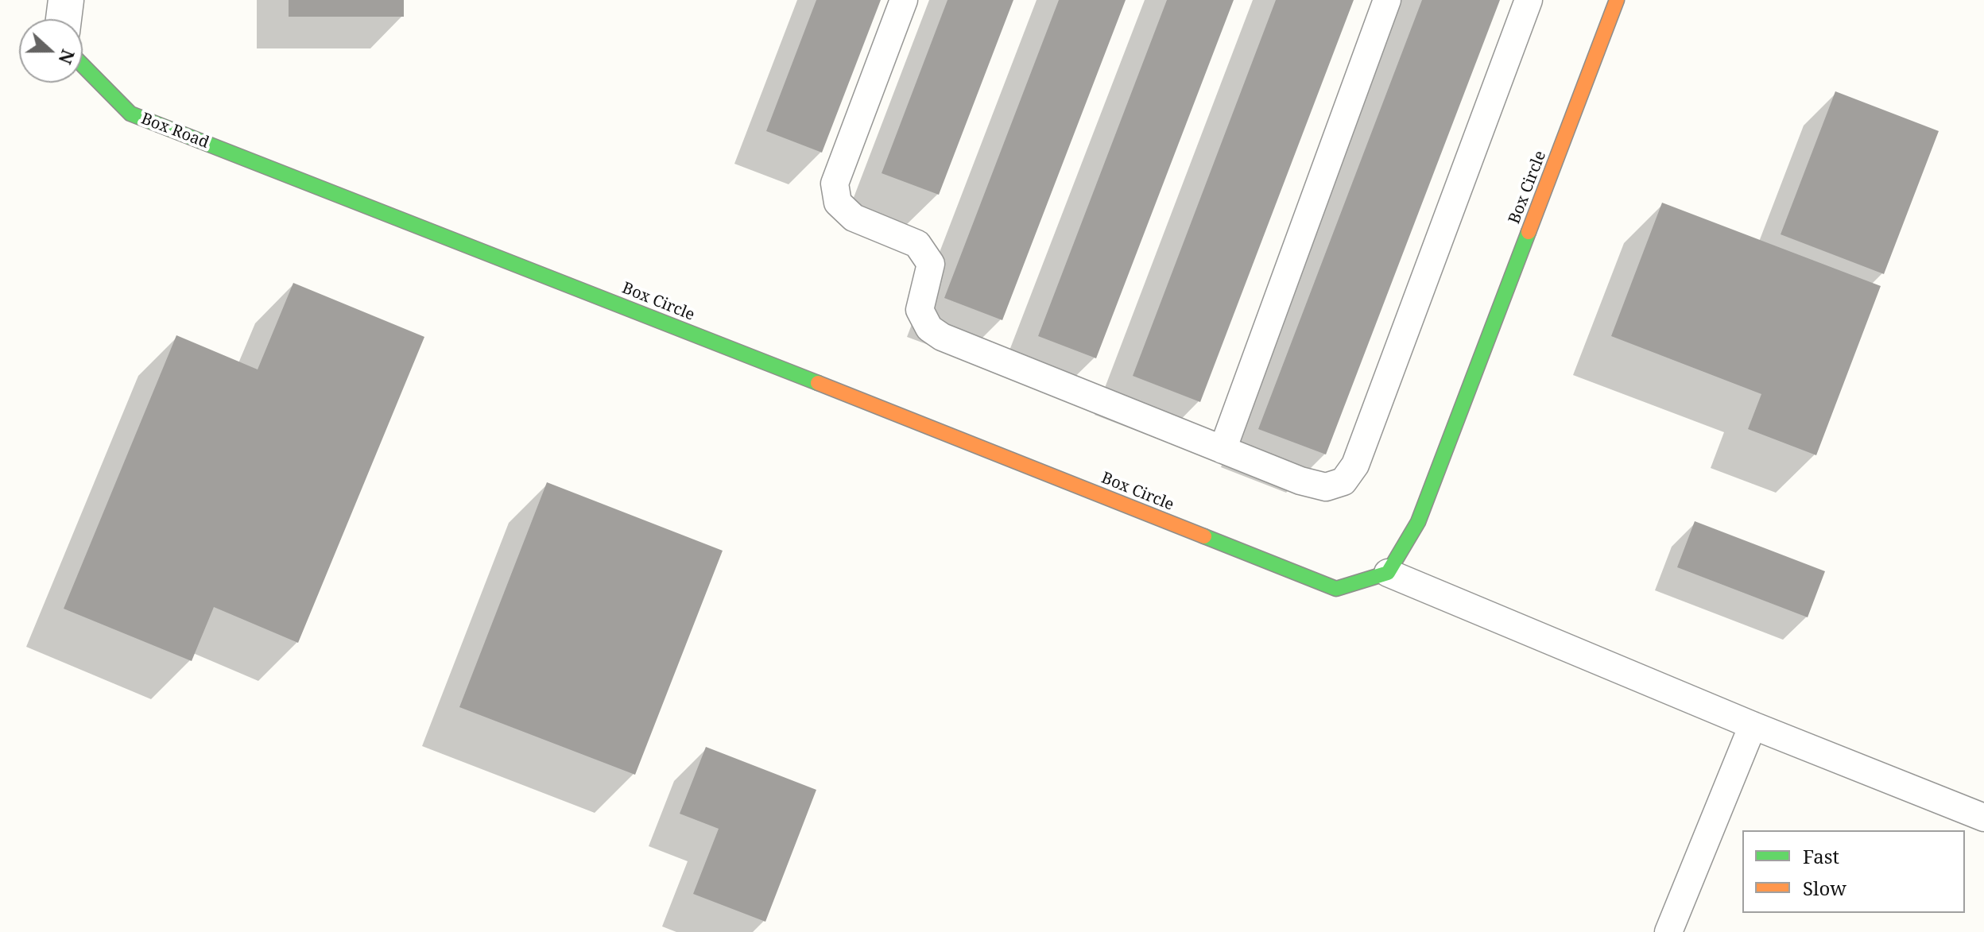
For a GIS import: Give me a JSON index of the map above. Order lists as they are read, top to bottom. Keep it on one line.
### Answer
{"streets":{"street":["Box Road","Box Circle"]},"crossings":[["Box Road","Box Circle"]],"legend":["Fast","Slow"],"north":"right"}
